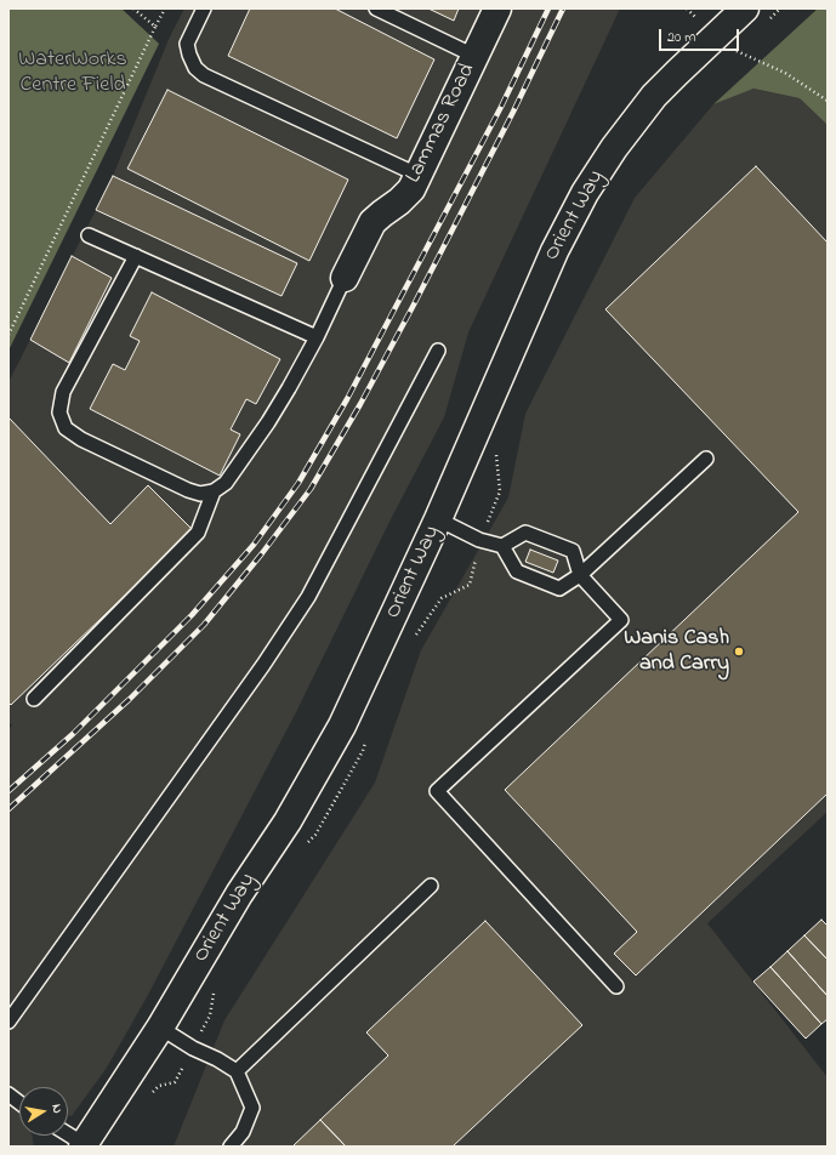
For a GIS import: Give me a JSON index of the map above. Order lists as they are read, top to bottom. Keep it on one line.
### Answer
{"streets":{"street":["Lammas Road","Orient Way"]},"parks":["WaterWorks Centre Field"],"places":["Wanis Cash and Carry"],"scale_bar":"20 m","north":"right"}
